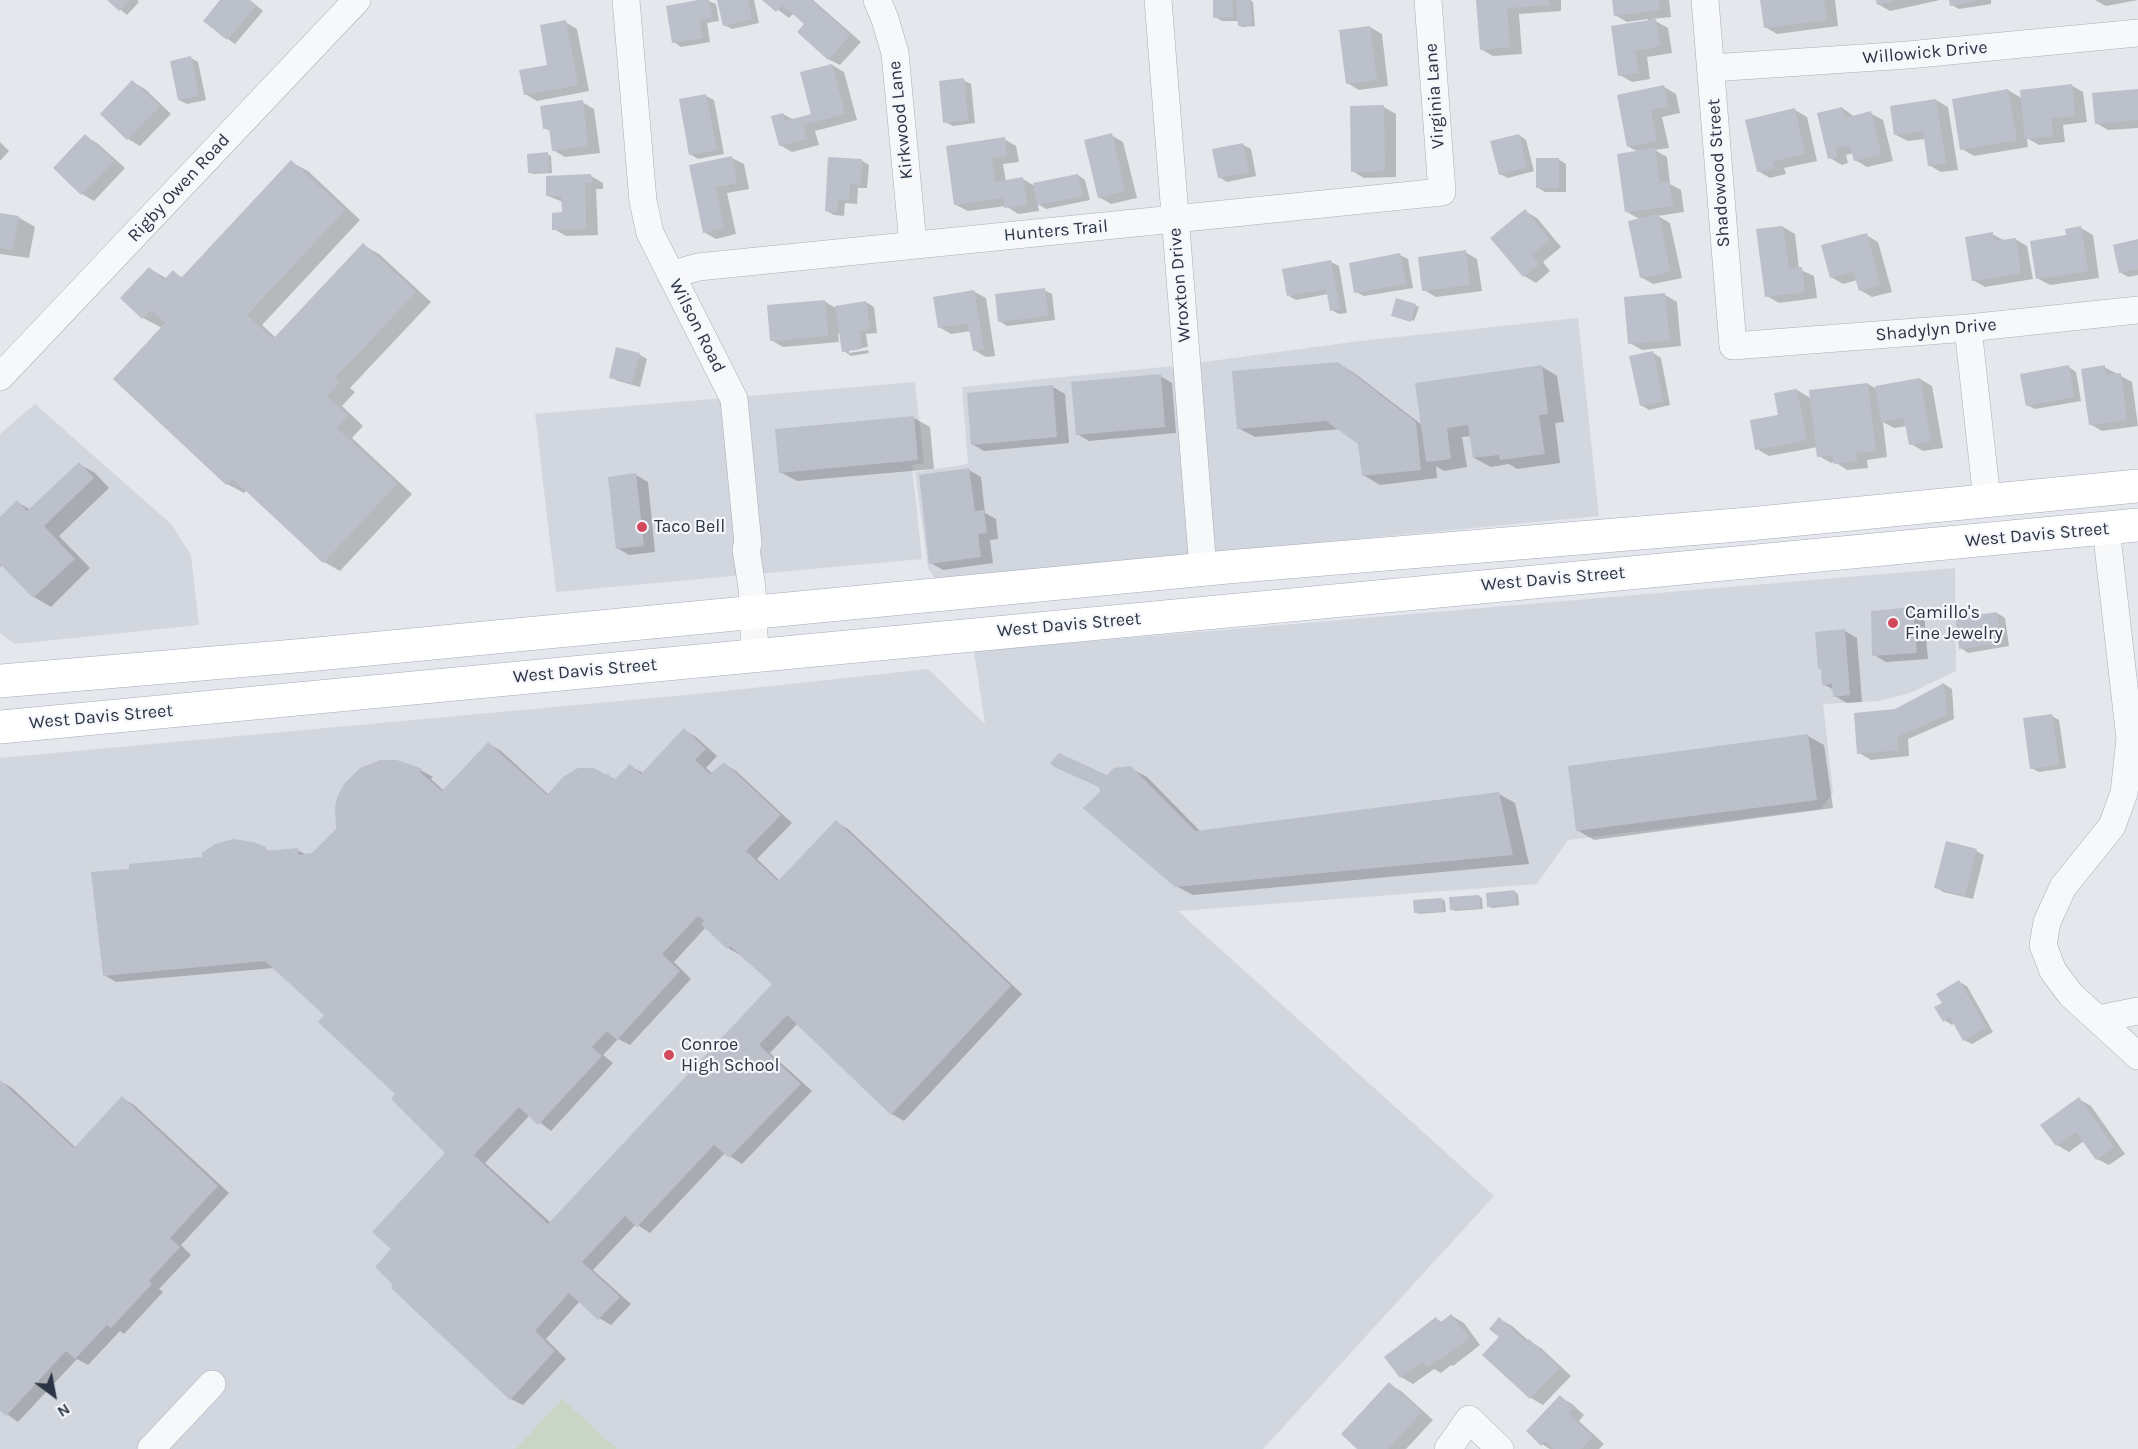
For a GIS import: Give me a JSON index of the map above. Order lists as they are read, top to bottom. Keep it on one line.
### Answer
{"streets":{"main road":["West Davis Street"],"street":["Willowick Drive","Virginia Lane","Kirkwood Lane","Shadowood Street","Rigby Owen Road","Hunters Trail","Wroxton Drive","Wilson Road","Shadylyn Drive"]},"crossings":[["Willowick Drive","Shadowood Street"],["Virginia Lane","Hunters Trail"],["Kirkwood Lane","Hunters Trail"],["Shadowood Street","Shadylyn Drive"],["Hunters Trail","Wroxton Drive"],["Hunters Trail","Wilson Road"],["Wilson Road","West Davis Street"]],"places":["Taco Bell","Camillo's Fine Jewelry","Conroe High School"],"north":"bottom right"}
